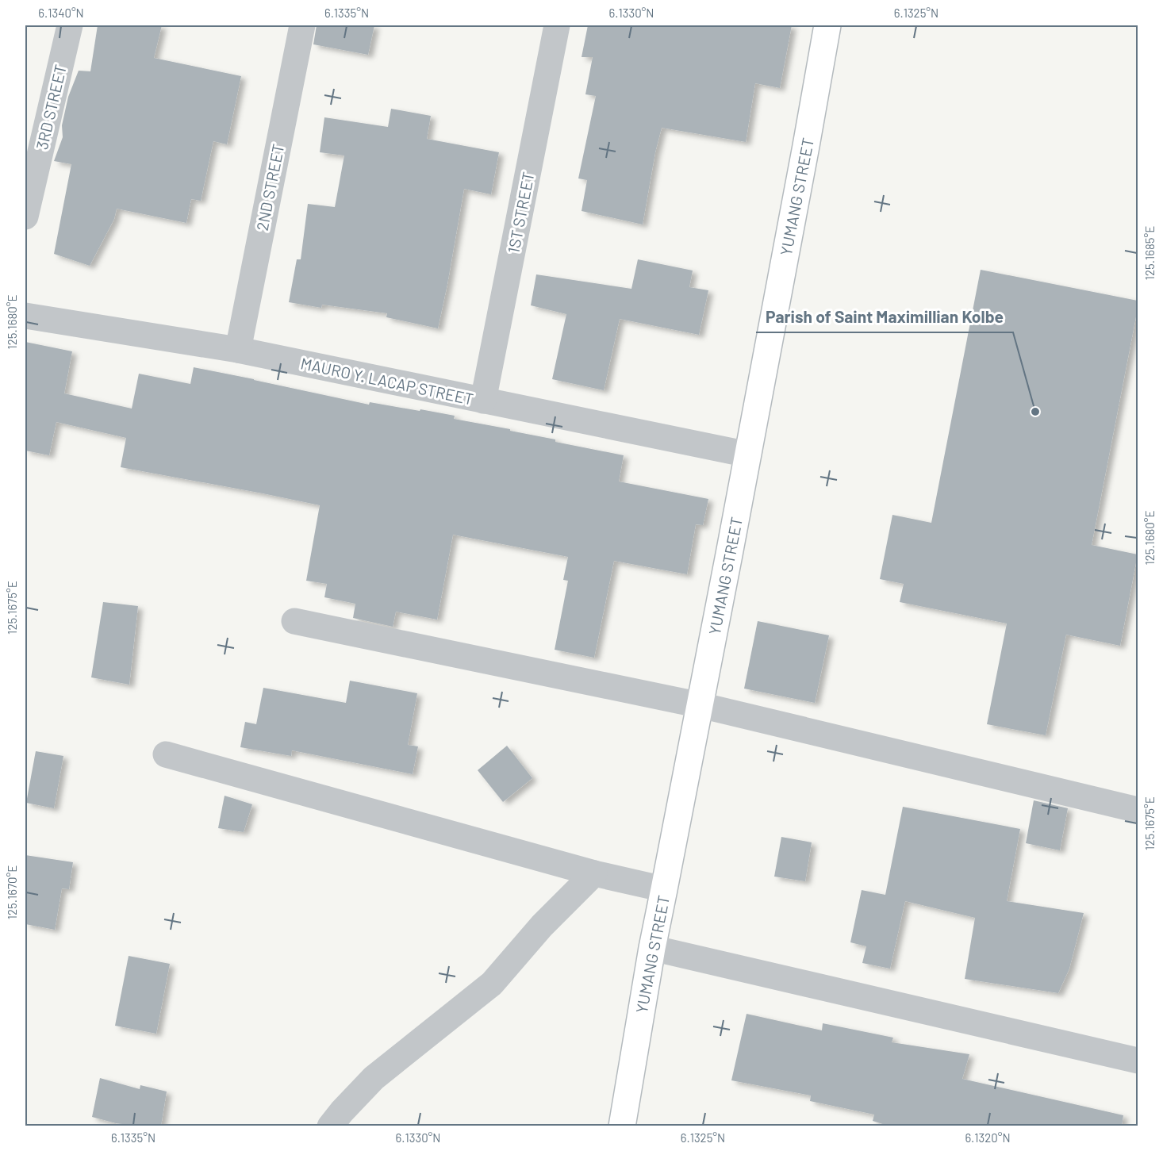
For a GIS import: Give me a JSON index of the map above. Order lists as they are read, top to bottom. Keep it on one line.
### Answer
{"streets":{"main road":["YUMANG STREET"],"street":["3RD STREET","2ND STREET","1ST STREET","MAURO Y. LACAP STREET"]},"crossings":[["2ND STREET","MAURO Y. LACAP STREET"],["YUMANG STREET","MAURO Y. LACAP STREET"],["1ST STREET","MAURO Y. LACAP STREET"]],"places":["Parish of Saint Maximillian Kolbe"],"coordinates":["6.1340°N","6.1335°N","6.1330°N","6.1325°N","125.1685°E","125.1680°E","125.1675°E","125.1670°E","6.1320°N"]}
